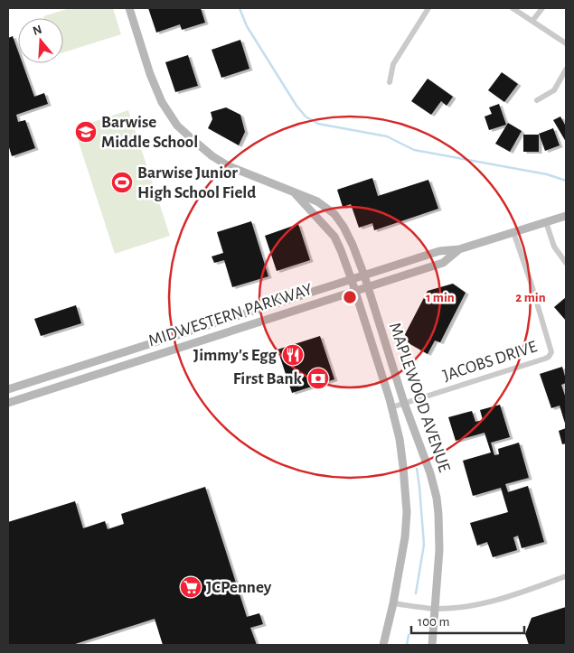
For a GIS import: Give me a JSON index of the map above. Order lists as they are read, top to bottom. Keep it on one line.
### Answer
{"streets":{"street":["MIDWESTERN PARKWAY","JACOBS DRIVE","MAPLEWOOD AVENUE"]},"crossings":[["MIDWESTERN PARKWAY","JACOBS DRIVE"],["MIDWESTERN PARKWAY","MAPLEWOOD AVENUE"],["JACOBS DRIVE","MAPLEWOOD AVENUE"]],"places":{"school or university":["Barwise Middle School"],"sports":["Barwise Junior High School Field"],"restaurant":["Jimmy's Egg"],"bank":["First Bank"],"supermarket":["JCPenney"]},"scale_bar":"100 m","north":"top","rings":["1 min","2 min"]}
